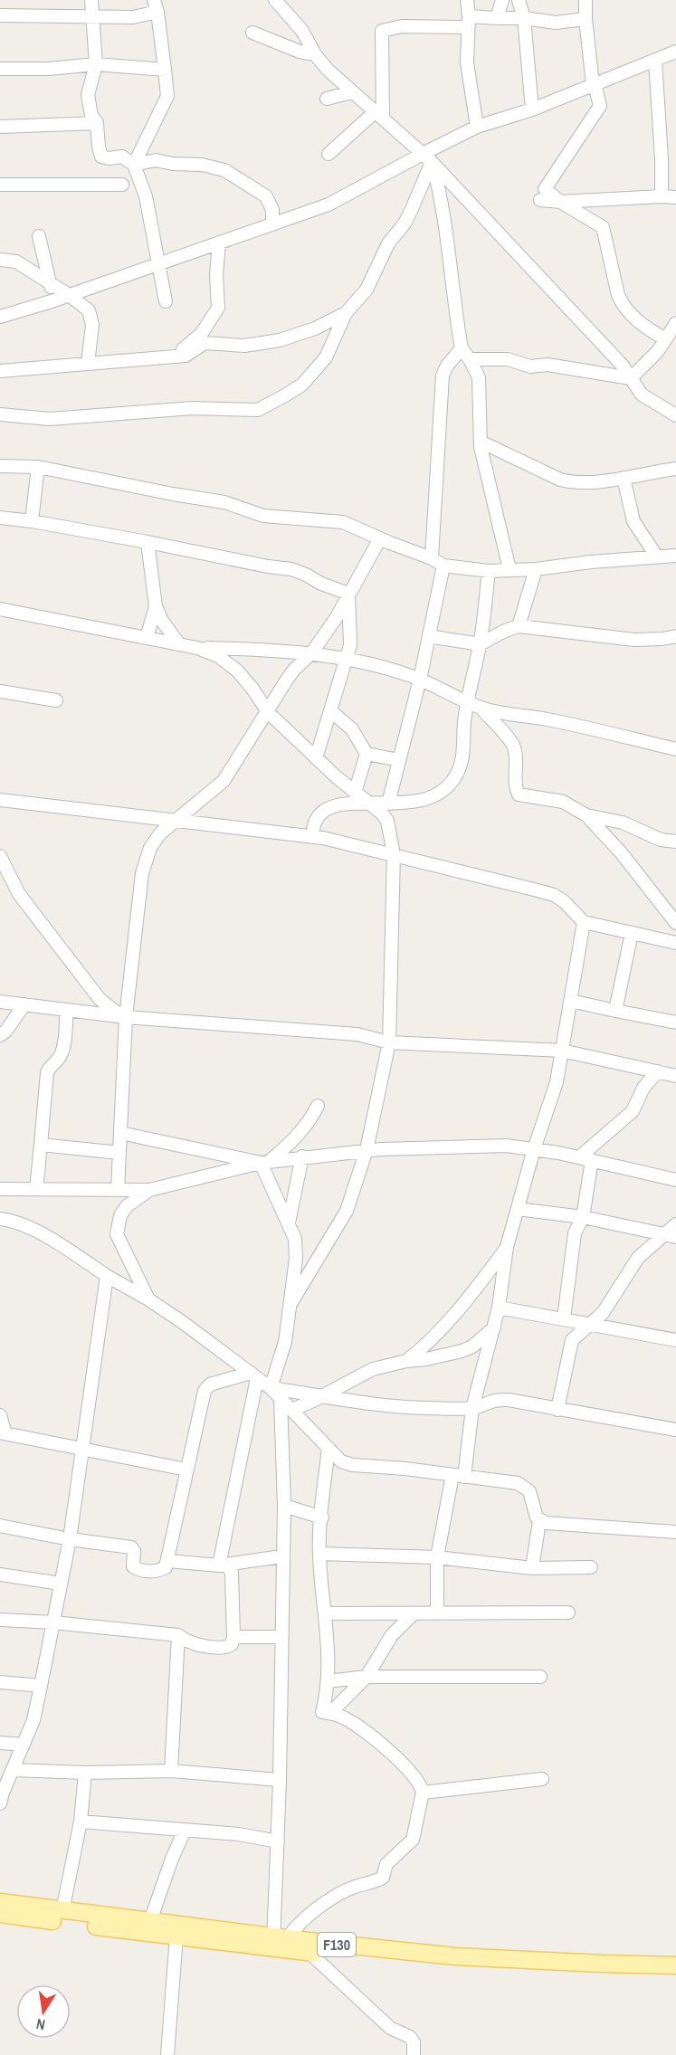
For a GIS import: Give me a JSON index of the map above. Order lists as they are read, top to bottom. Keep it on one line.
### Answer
{"streets":{"main road":["F130"]},"north":"bottom"}
